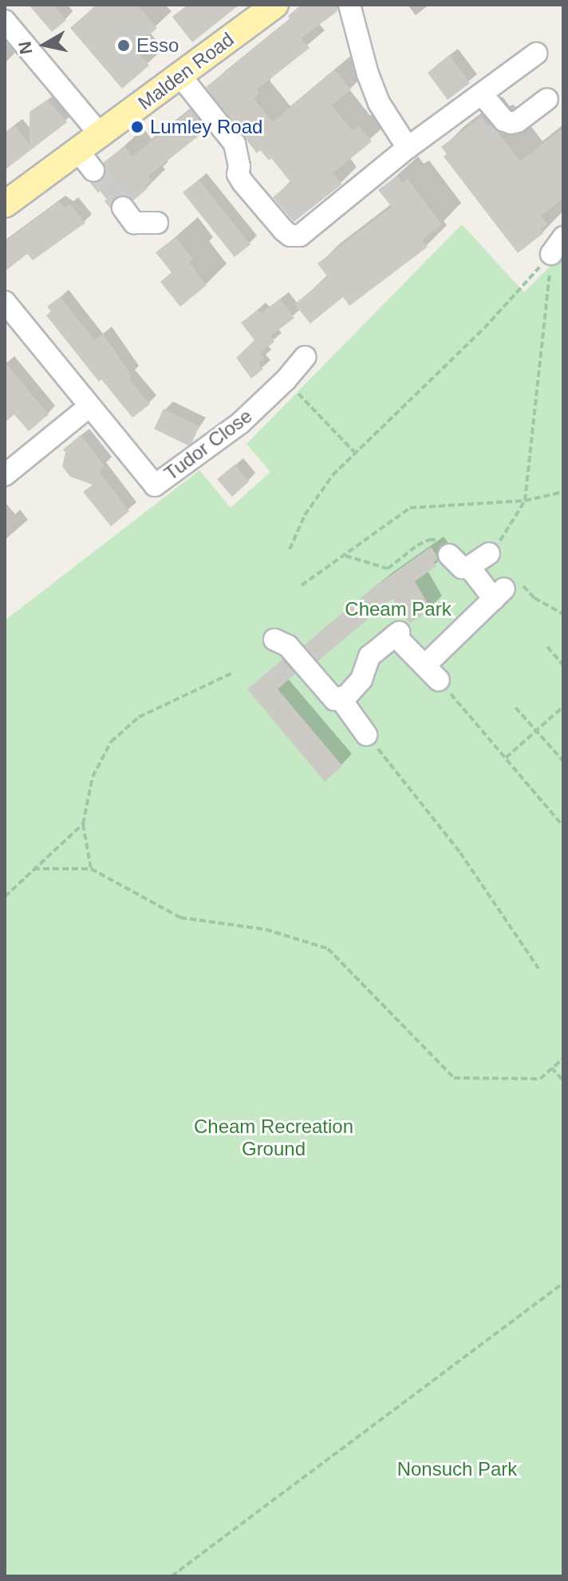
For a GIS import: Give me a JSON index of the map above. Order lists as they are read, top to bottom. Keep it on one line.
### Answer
{"streets":{"main road":["Malden Road"],"street":["Tudor Close"]},"parks":["Cheam Park","Cheam Recreation Ground","Nonsuch Park"],"places":["Esso","Lumley Road"],"north":"left"}
